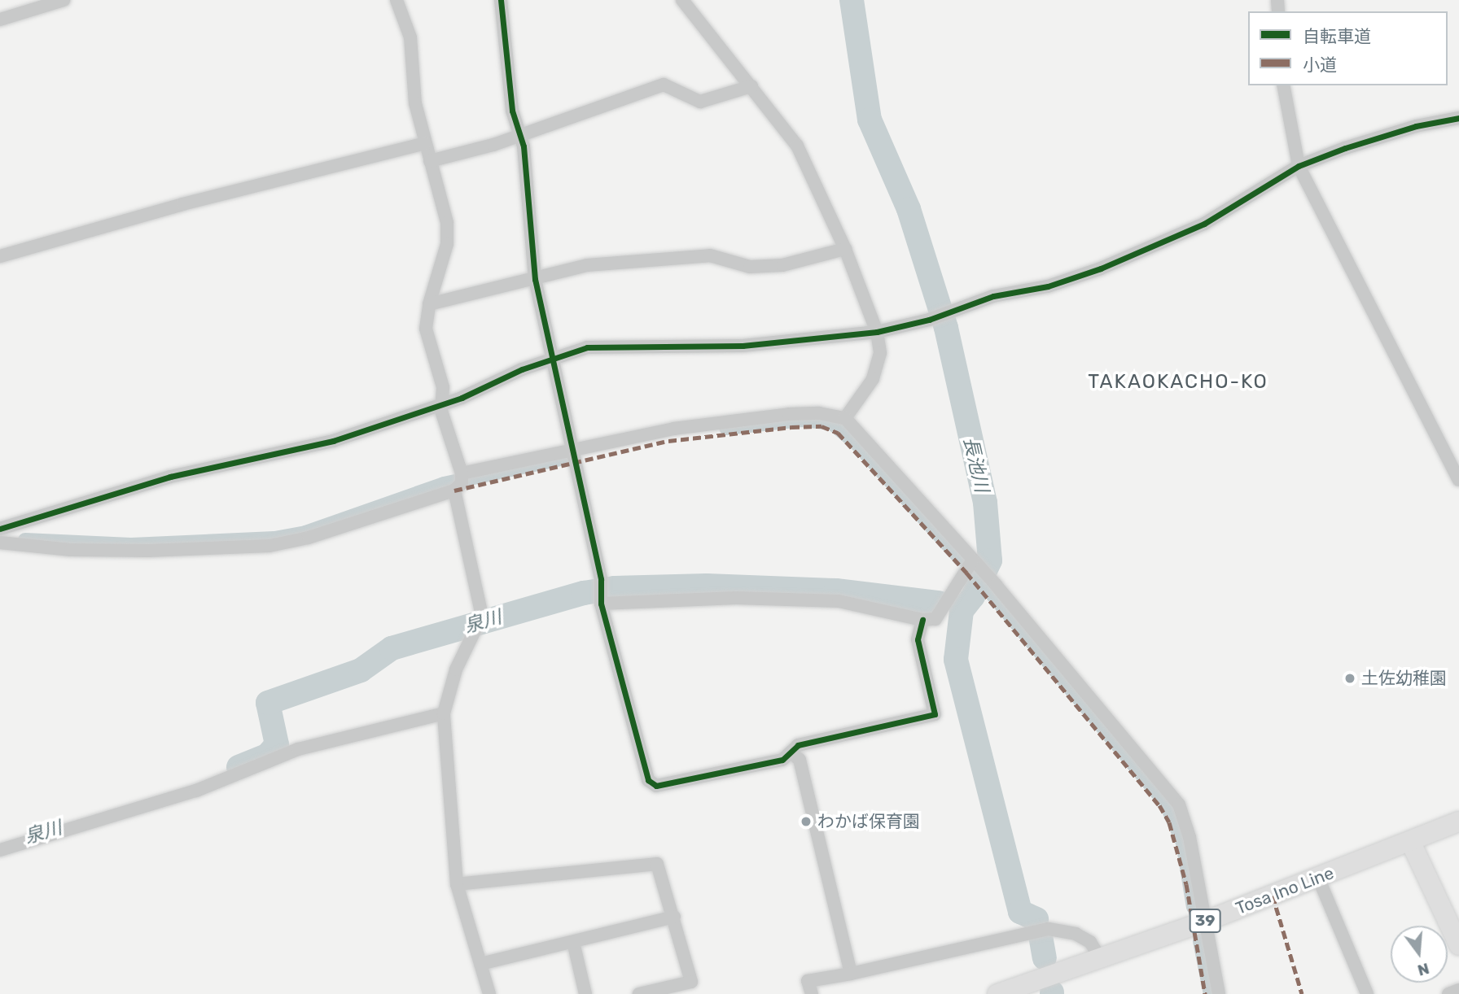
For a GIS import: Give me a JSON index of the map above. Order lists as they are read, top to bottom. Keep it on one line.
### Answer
{"streets":{"main road":["Tosa Ino Line","39"]},"districts":["TAKAOKACHO-KO"],"water":["長池川","泉川"],"places":["土佐幼稚園","わかば保育園"],"legend":["自転車道","小道"],"north":"bottom"}
